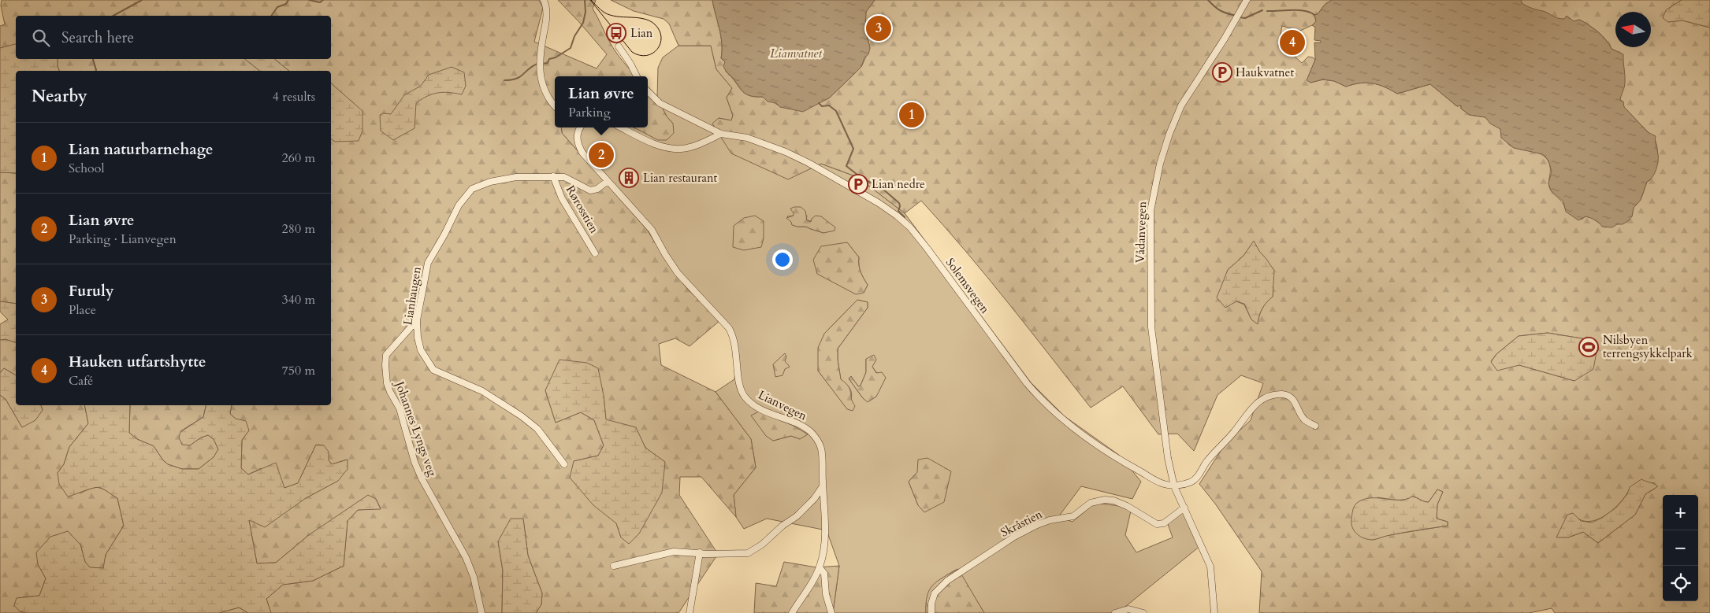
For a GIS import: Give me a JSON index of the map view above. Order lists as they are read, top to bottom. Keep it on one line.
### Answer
{"streets":{"street":["Rørosstien","Vådanvegen","Solemsvegen","Lianhaugen","Lianvegen","Johannes Lyngs veg","Skråstien"]},"crossings":[["Rørosstien","Lianhaugen"],["Vådanvegen","Solemsvegen"],["Vådanvegen","Skråstien"],["Lianhaugen","Lianvegen"],["Lianhaugen","Johannes Lyngs veg"]],"water":["Lianvatnet"],"places":{"bus stop":["Lian"],"parking":["Haukvatnet","Lian nedre"],"building":["Lian restaurant"],"sports":["Nilsbyen terrengsykkelpark"]},"north":"left","page":{"pins":["3","4","1","2"],"search":"Search here","heading":["Nearby","4 results"],"popup":["Lian øvre","Parking"],"list":[{"mark":"1","name":"Lian naturbarnehage","note":"School","value":"260 m"},{"mark":"2","name":"Lian øvre","note":"Parking · Lianvegen","value":"280 m"},{"mark":"3","name":"Furuly","note":"Place","value":"340 m"},{"mark":"4","name":"Hauken utfartshytte","note":"Café","value":"750 m"}],"map_buttons":["+","−"]}}
